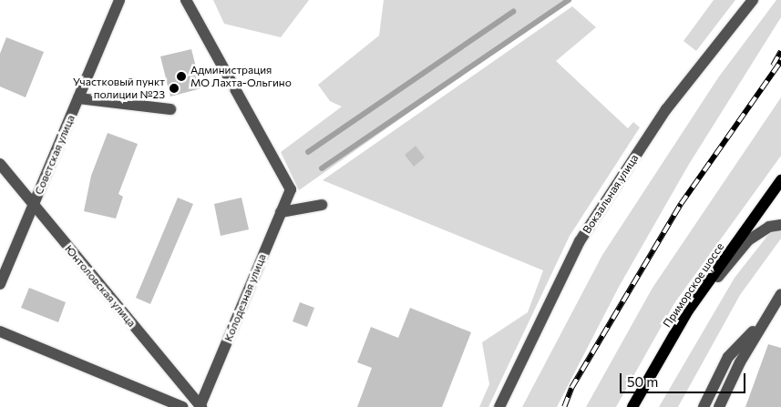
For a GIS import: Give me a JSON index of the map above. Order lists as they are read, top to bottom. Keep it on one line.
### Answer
{"streets":{"main road":["Приморское шоссе"],"street":["Советская улица","Вокзальная улица","Юнтоловская улица","Колодезная улица"]},"crossings":[["Советская улица","Юнтоловская улица"],["Юнтоловская улица","Колодезная улица"]],"places":["Администрация МО Лахта-Ольгино","Участковый пункт полиции №23"],"scale_bar":"50 m"}
